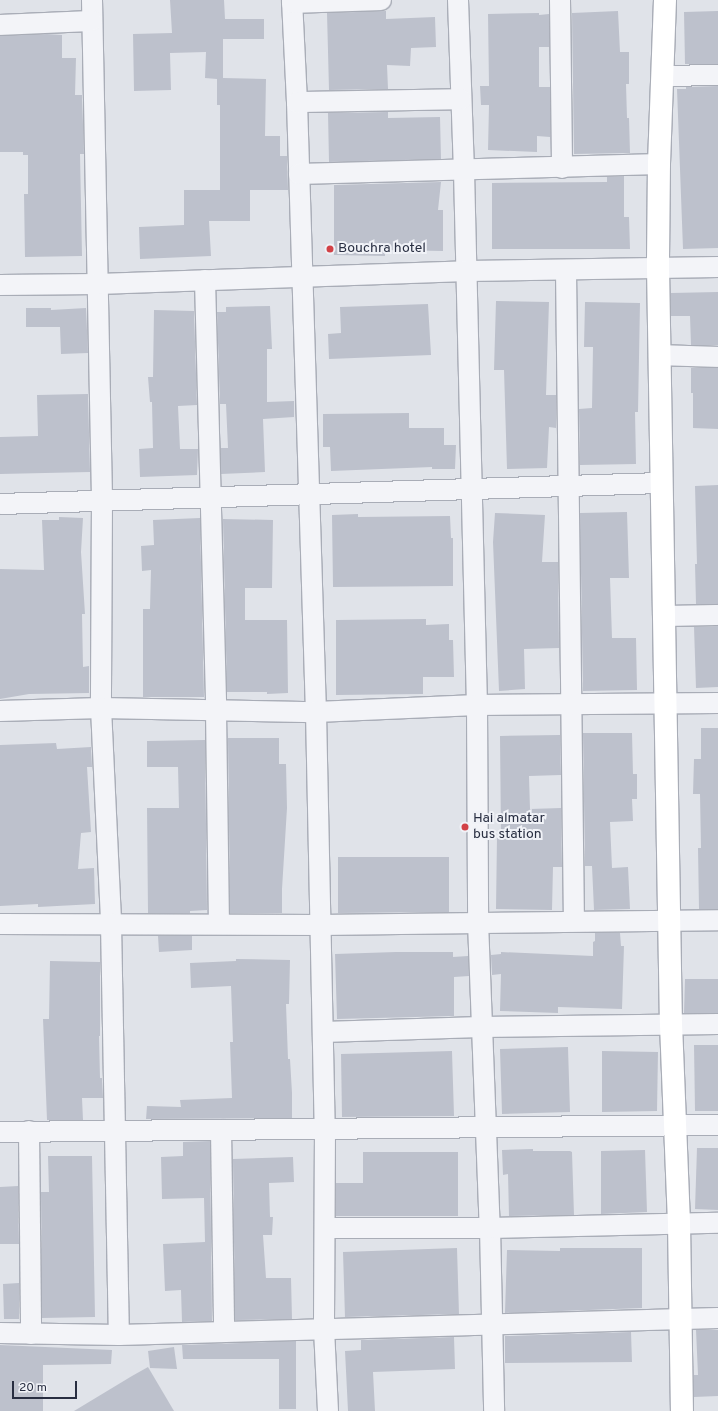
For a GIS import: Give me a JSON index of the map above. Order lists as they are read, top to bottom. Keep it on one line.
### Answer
{"places":["Bouchra hotel","Hai almatar bus station"],"scale_bar":"20 m"}
